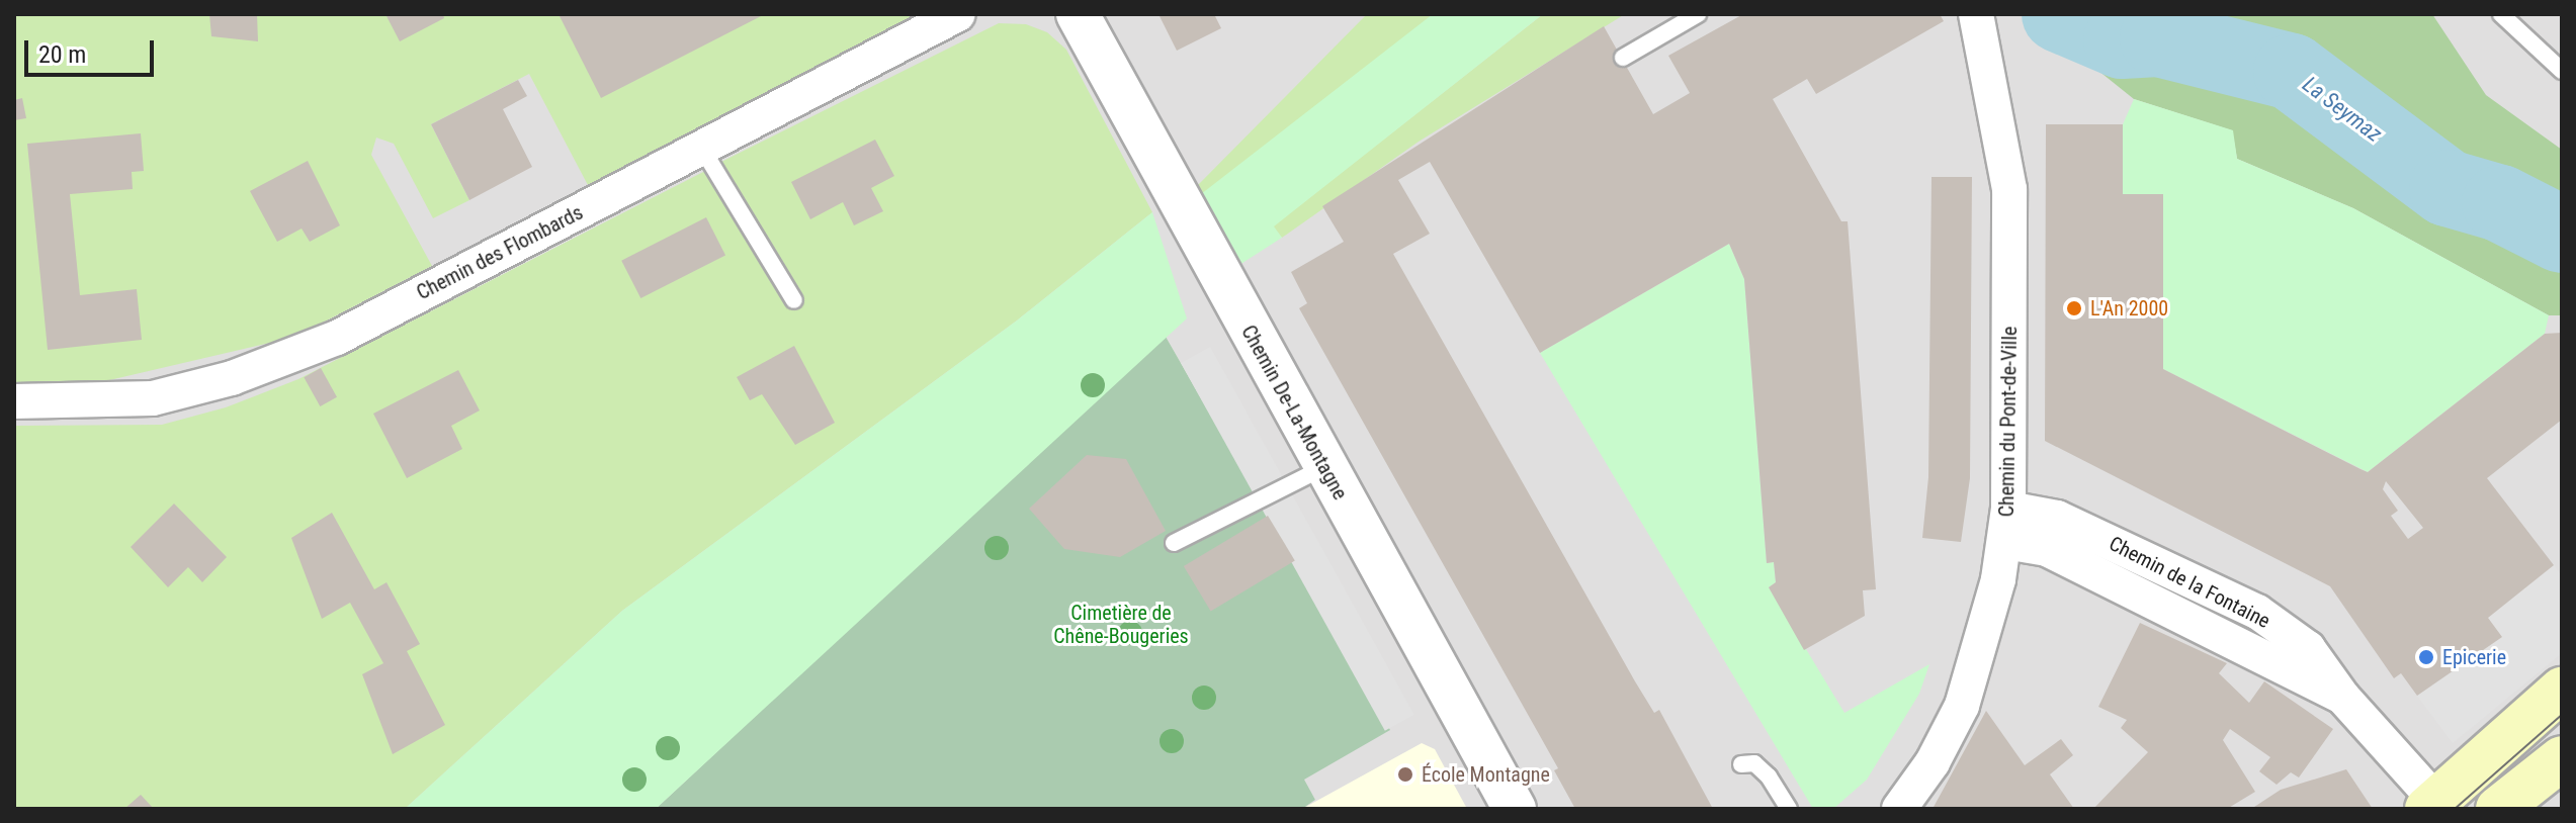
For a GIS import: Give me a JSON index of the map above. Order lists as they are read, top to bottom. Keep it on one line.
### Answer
{"streets":{"street":["Chemin des Flombards","Chemin De-La-Montagne","Chemin du Pont-de-Ville","Chemin de la Fontaine"]},"crossings":[["Chemin du Pont-de-Ville","Chemin de la Fontaine"]],"water":["La Seymaz"],"parks":["Cimetière de Chêne-Bougeries"],"places":["L'An 2000","Epicerie","École Montagne"],"scale_bar":"20 m"}
